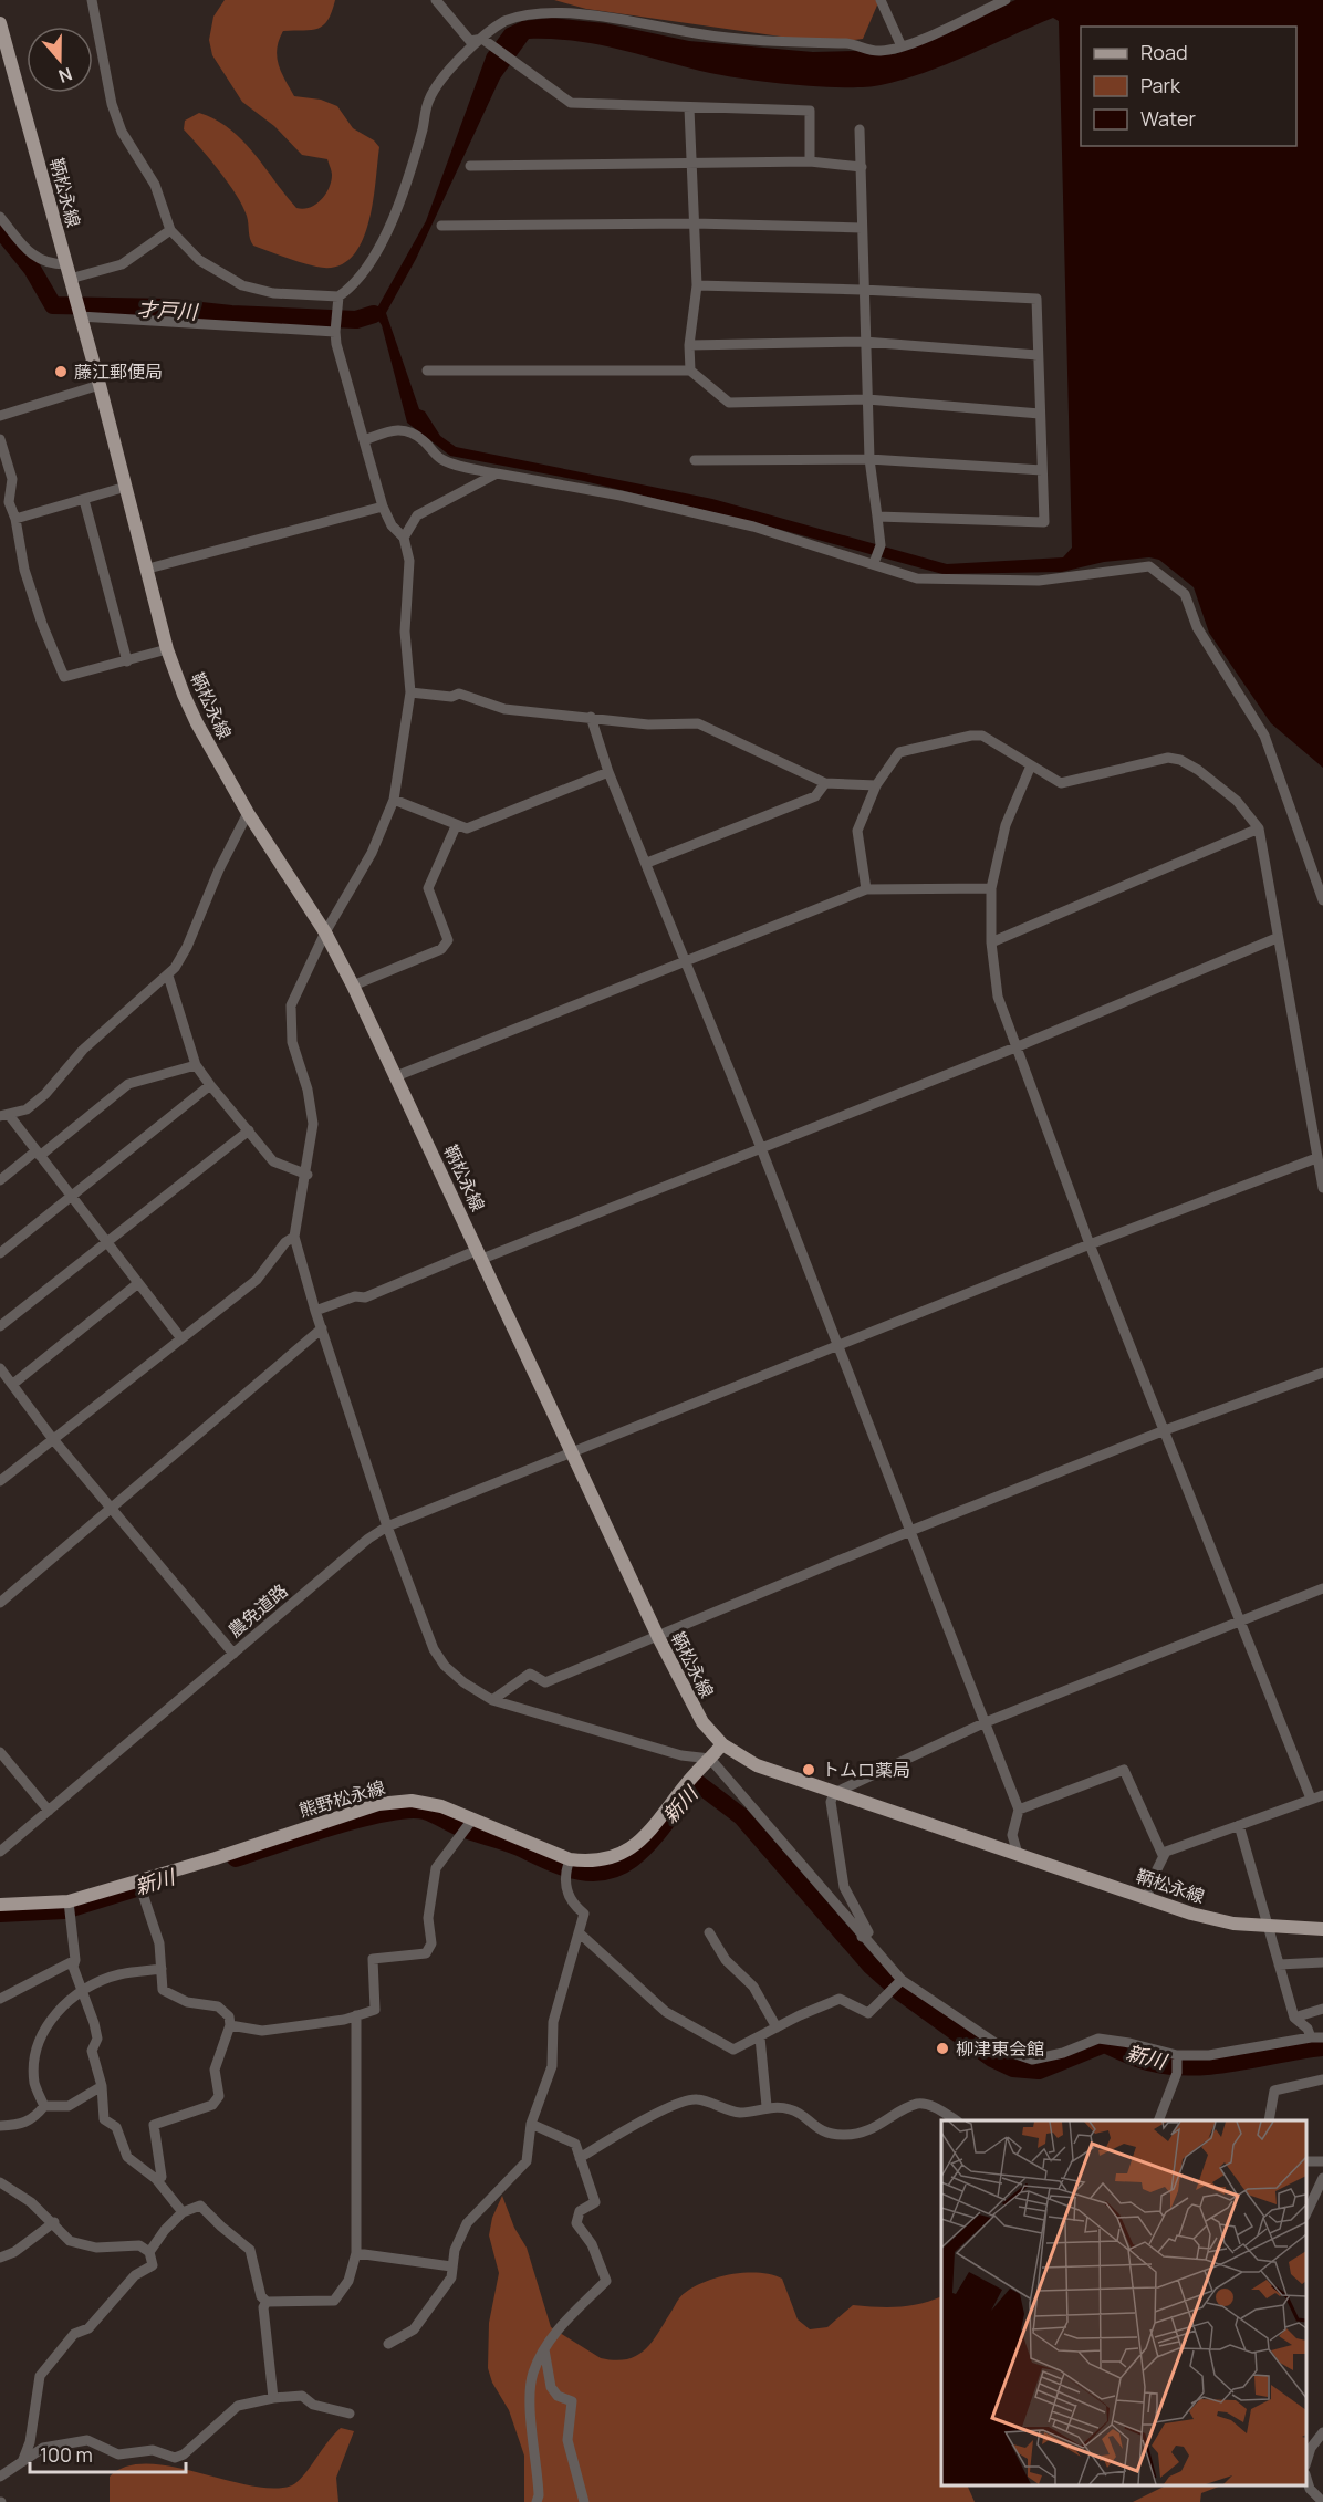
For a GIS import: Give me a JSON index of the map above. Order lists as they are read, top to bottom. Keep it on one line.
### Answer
{"streets":{"main road":["鞆松永線","熊野松永線"],"street":["農免道路"]},"crossings":[["鞆松永線","農免道路"],["鞆松永線","熊野松永線"]],"water":["才戸川","新川"],"places":["藤江郵便局","トムロ薬局","柳津東会館"],"legend":["Road","Park","Water"],"scale_bar":"100 m","north":"bottom"}
